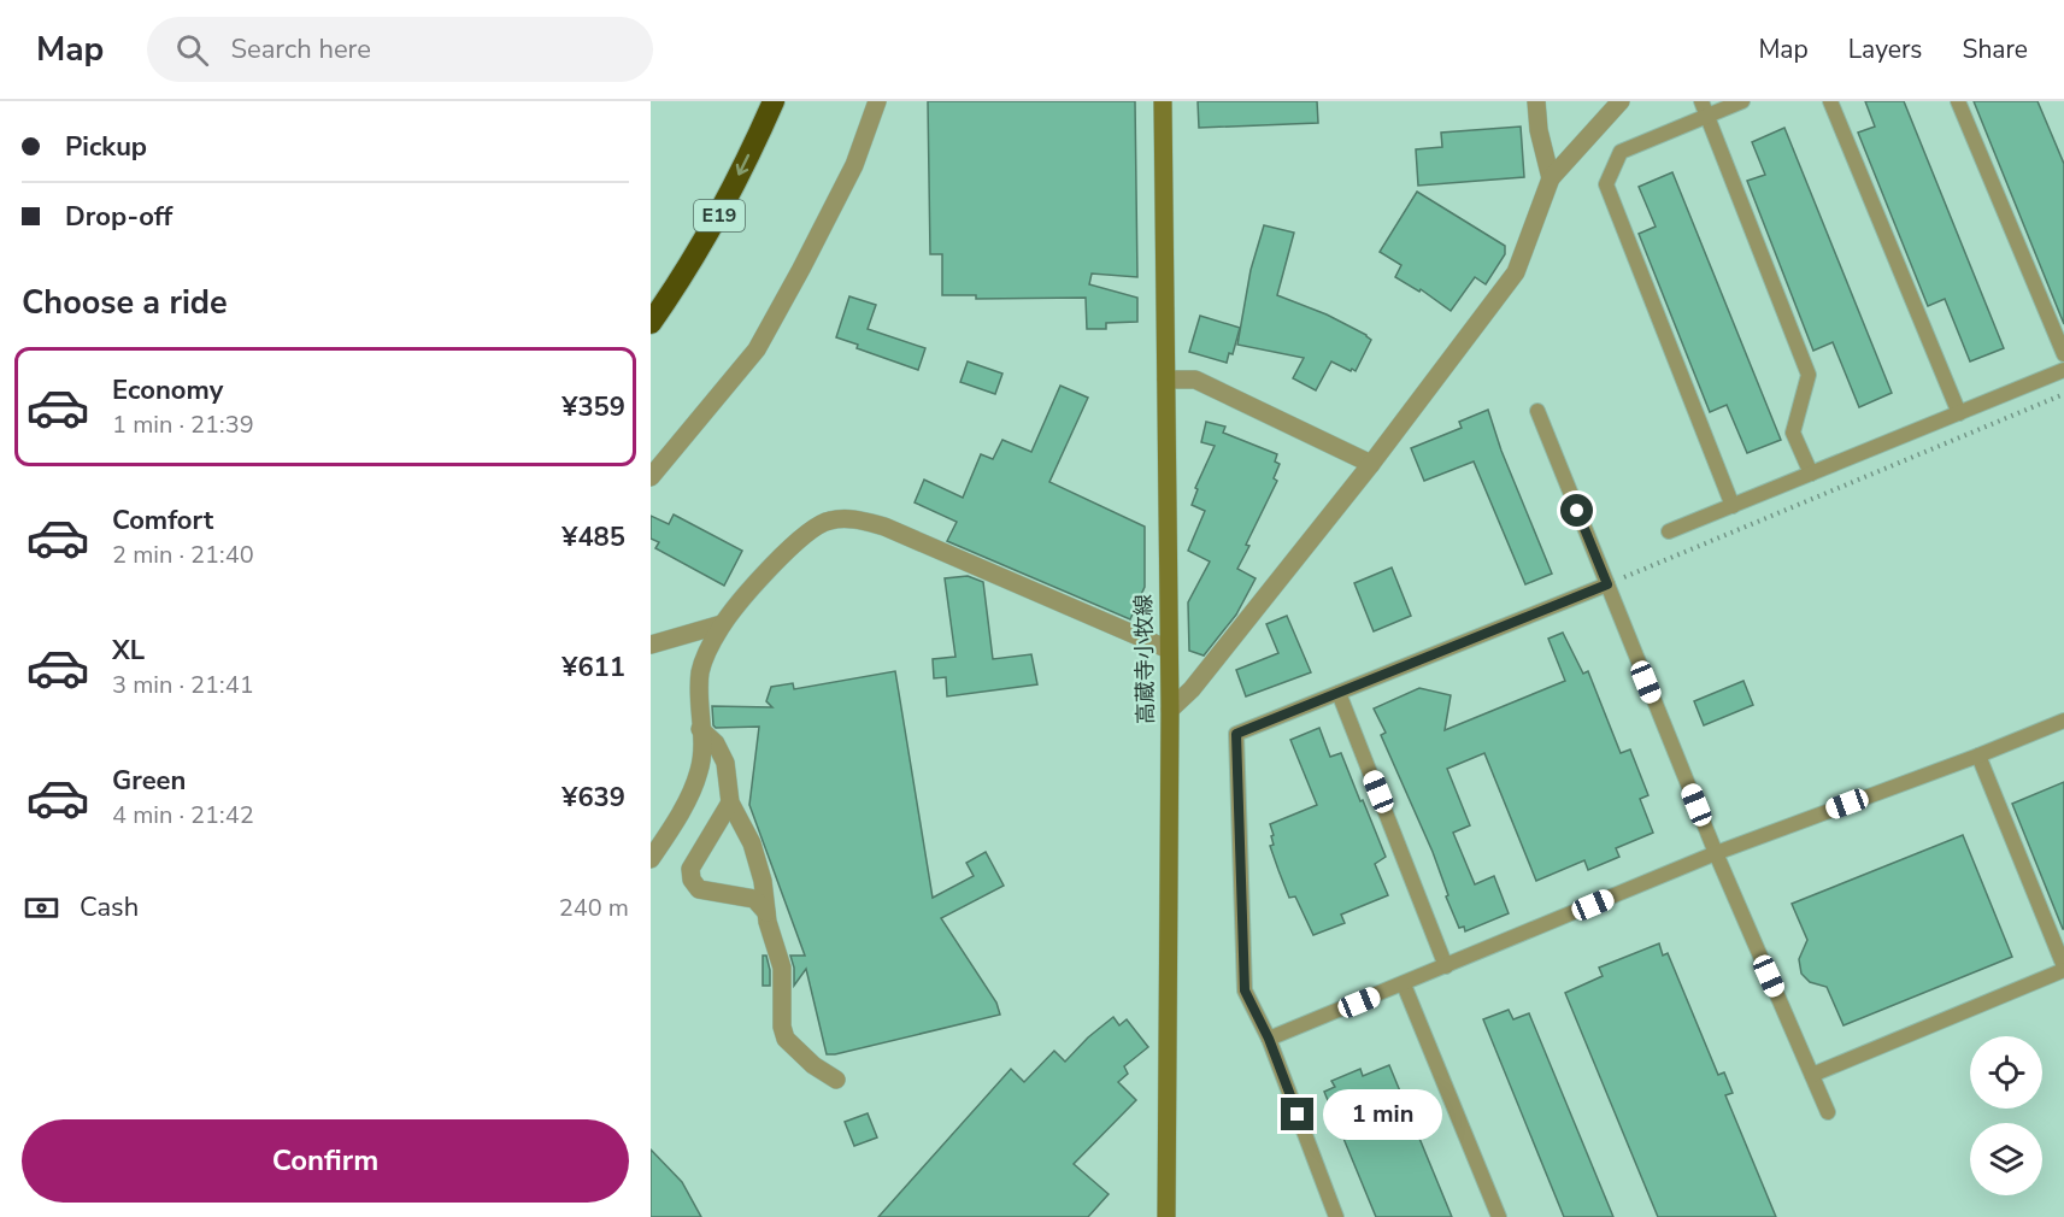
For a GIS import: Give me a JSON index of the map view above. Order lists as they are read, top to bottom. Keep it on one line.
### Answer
{"streets":{"highway":["E19"],"main road":["高蔵寺小牧線"]},"page":{"header":"Map","search":"Search here","nav":["Map","Layers","Share"],"banner":["Pickup","Drop-off"],"heading":"Choose a ride","list":[{"name":"Economy","note":"1 min · 21:39","value":"¥359"},{"name":"Comfort","note":"2 min · 21:40","value":"¥485"},{"name":"XL","note":"3 min · 21:41","value":"¥611"},{"name":"Green","note":"4 min · 21:42","value":"¥639"}],"pay":["Cash","240 m"],"bubble":"1 min","buttons":"Confirm"}}
